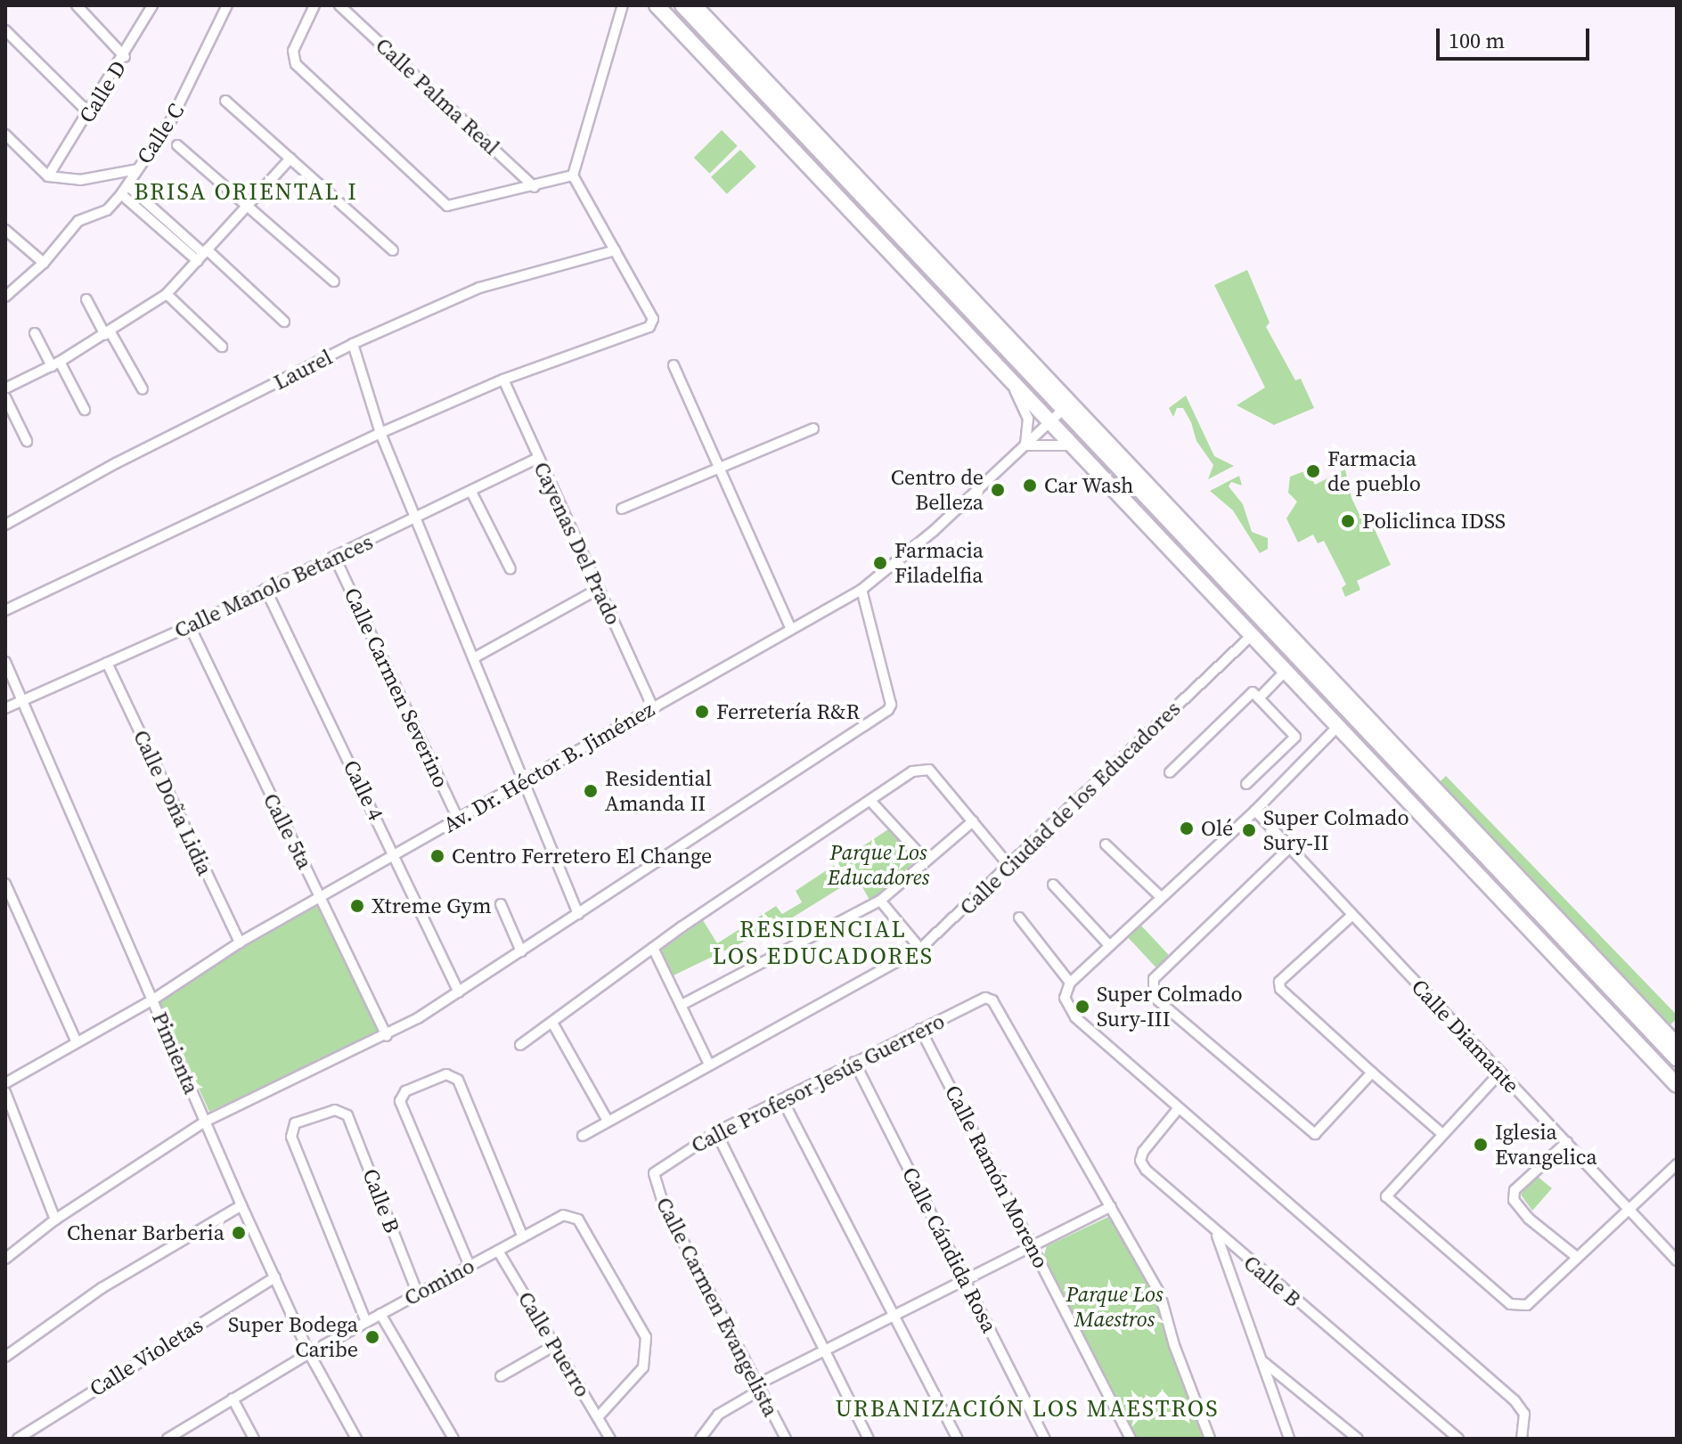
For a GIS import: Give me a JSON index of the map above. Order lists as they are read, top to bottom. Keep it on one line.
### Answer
{"streets":{"street":["Calle D","Calle Palma Real","Calle C","Laurel","Cayenas Del Prado","Calle Manolo Betances","Calle Carmen Severino","Av. Dr. Héctor B. Jiménez","Calle 4","Calle Doña Lidia","Calle Ciudad de los Educadores","Calle 5ta","Calle Diamante","Pimienta","Calle Profesor Jesús Guerrero","Calle Ramón Moreno","Calle B","Calle Cándida Rosa","Comino","Calle Carmen Evangelista","Calle Puerro","Calle Violetas"]},"crossings":[["Cayenas Del Prado","Calle Manolo Betances"],["Cayenas Del Prado","Av. Dr. Héctor B. Jiménez"],["Calle Manolo Betances","Calle Carmen Severino"],["Calle Manolo Betances","Calle 4"],["Calle Manolo Betances","Calle Doña Lidia"],["Calle Manolo Betances","Calle 5ta"],["Calle Manolo Betances","Pimienta"],["Calle Carmen Severino","Av. Dr. Héctor B. Jiménez"],["Av. Dr. Héctor B. Jiménez","Calle 4"],["Av. Dr. Héctor B. Jiménez","Calle Doña Lidia"],["Av. Dr. Héctor B. Jiménez","Calle 5ta"],["Av. Dr. Héctor B. Jiménez","Pimienta"],["Pimienta","Comino"],["Pimienta","Calle Violetas"],["Calle Profesor Jesús Guerrero","Calle Ramón Moreno"],["Calle Profesor Jesús Guerrero","Calle Cándida Rosa"],["Calle Profesor Jesús Guerrero","Calle Carmen Evangelista"],["Calle B","Comino"],["Comino","Calle Puerro"]],"districts":["BRISA ORIENTAL I","RESIDENCIAL LOS EDUCADORES","URBANIZACIÓN LOS MAESTROS"],"parks":["Parque Los Educadores","Parque Los Maestros"],"places":["Farmacia de pueblo","Car Wash","Centro de Belleza","Policlinca IDSS","Farmacia Filadelfia","Ferretería R&R","Residential Amanda II","Olé","Super Colmado Sury-II","Centro Ferretero El Change","Xtreme Gym","Super Colmado Sury-III","Iglesia Evangelica","Chenar Barberia","Super Bodega Caribe"],"scale_bar":"100 m"}
